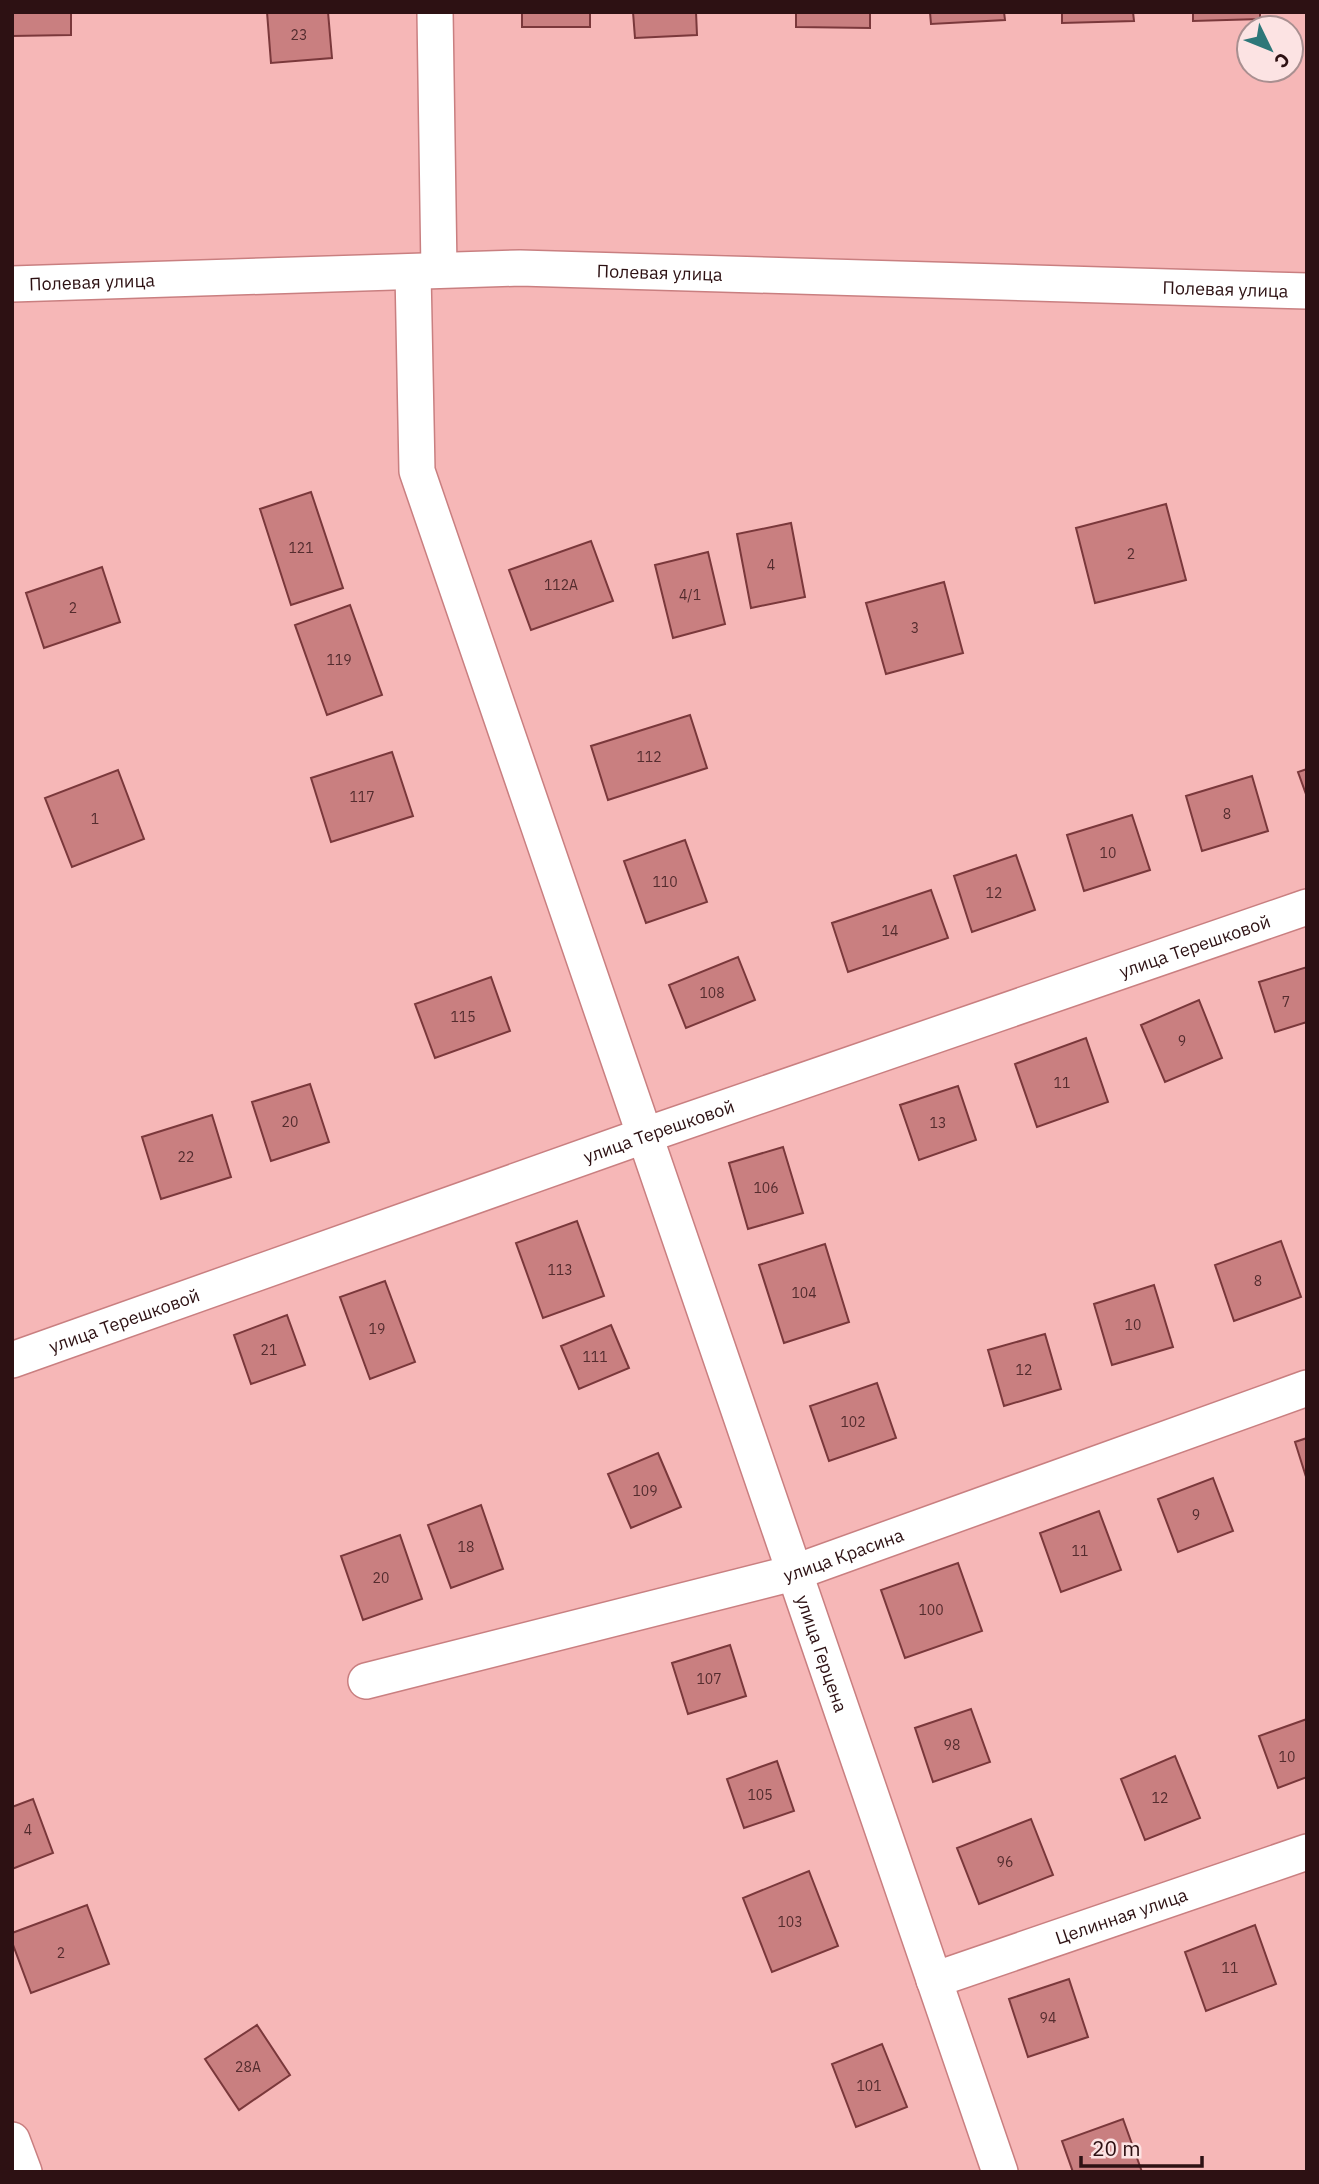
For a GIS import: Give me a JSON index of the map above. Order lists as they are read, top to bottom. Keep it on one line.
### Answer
{"streets":{"street":["Полевая улица","улица Терешковой","улица Красина","улица Герцена","Целинная улица"]},"crossings":[["Полевая улица","улица Герцена"],["улица Терешковой","улица Герцена"],["улица Красина","улица Герцена"],["улица Герцена","Целинная улица"]],"house_numbers":["23","121","2","4","112А","4/1","2","3","119","112","117","8","1","10","110","12","14","108","7","115","9","11","20","13","22","106","113","8","104","10","19","21","111","12","102","109","9","18","11","20","100","107","98","10","105","12","4","96","103","2","11","94","28А","101"],"scale_bar":"20 m","north":"bottom right"}
